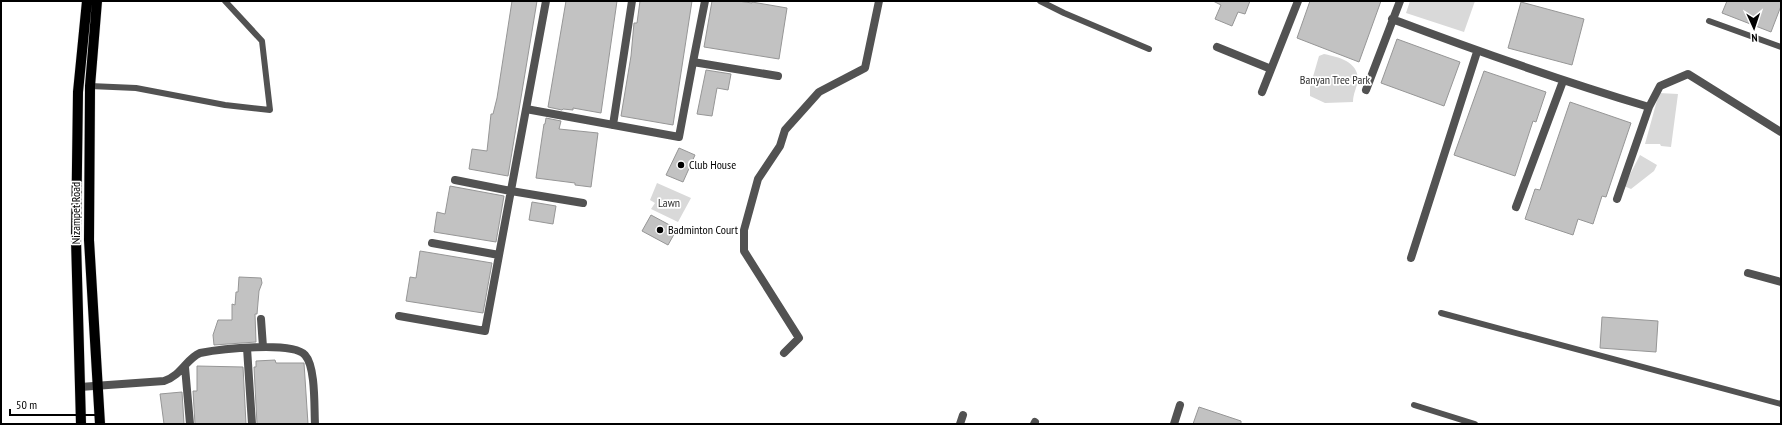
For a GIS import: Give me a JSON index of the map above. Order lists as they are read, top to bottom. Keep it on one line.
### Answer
{"streets":{"main road":["Nizampet Road"]},"parks":["Banyan Tree Park","Lawn"],"places":["Club House","Badminton Court"],"scale_bar":"50 m","north":"bottom"}
